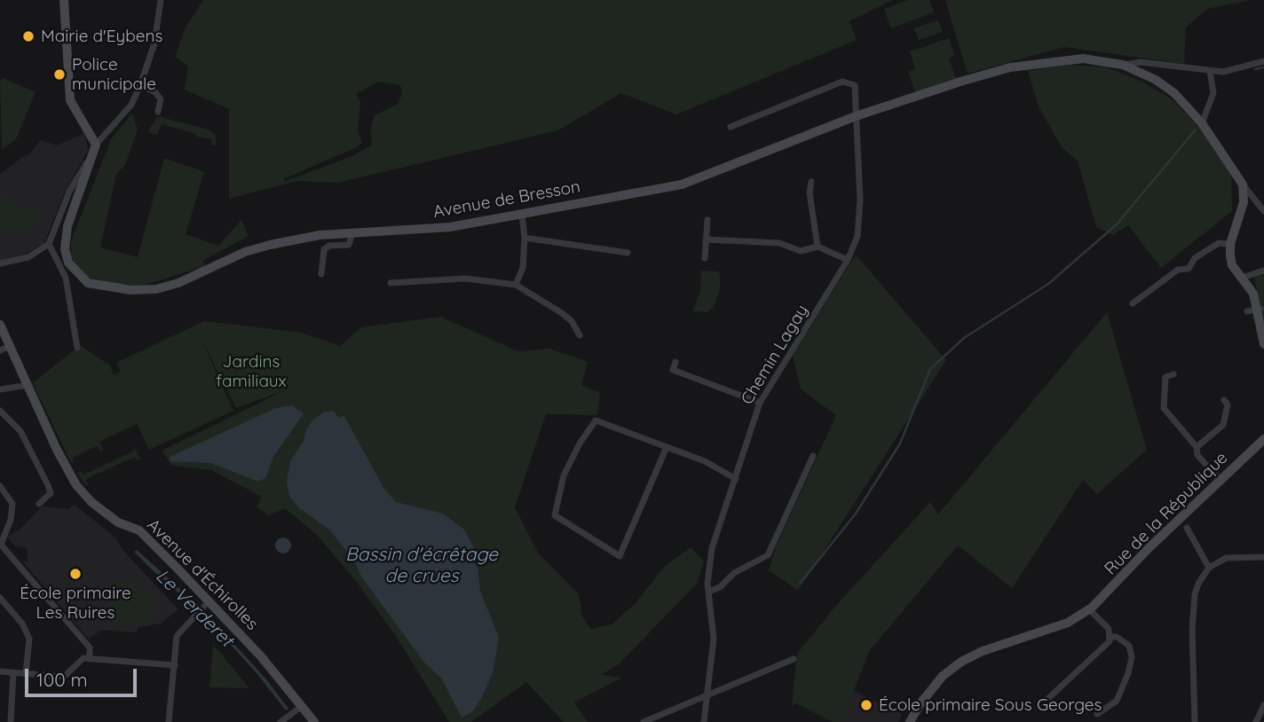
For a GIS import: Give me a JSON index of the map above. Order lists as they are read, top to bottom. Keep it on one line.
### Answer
{"streets":{"street":["Avenue de Bresson","Chemin Lagay","Rue de la République","Avenue d'Échirolles"]},"crossings":[["Avenue de Bresson","Chemin Lagay"]],"water":["Bassin d'écrêtage de crues","Le Verderet"],"parks":["Jardins familiaux"],"places":["Mairie d'Eybens","Police municipale","École primaire Les Ruires","École primaire Sous Georges"],"scale_bar":"100 m"}
